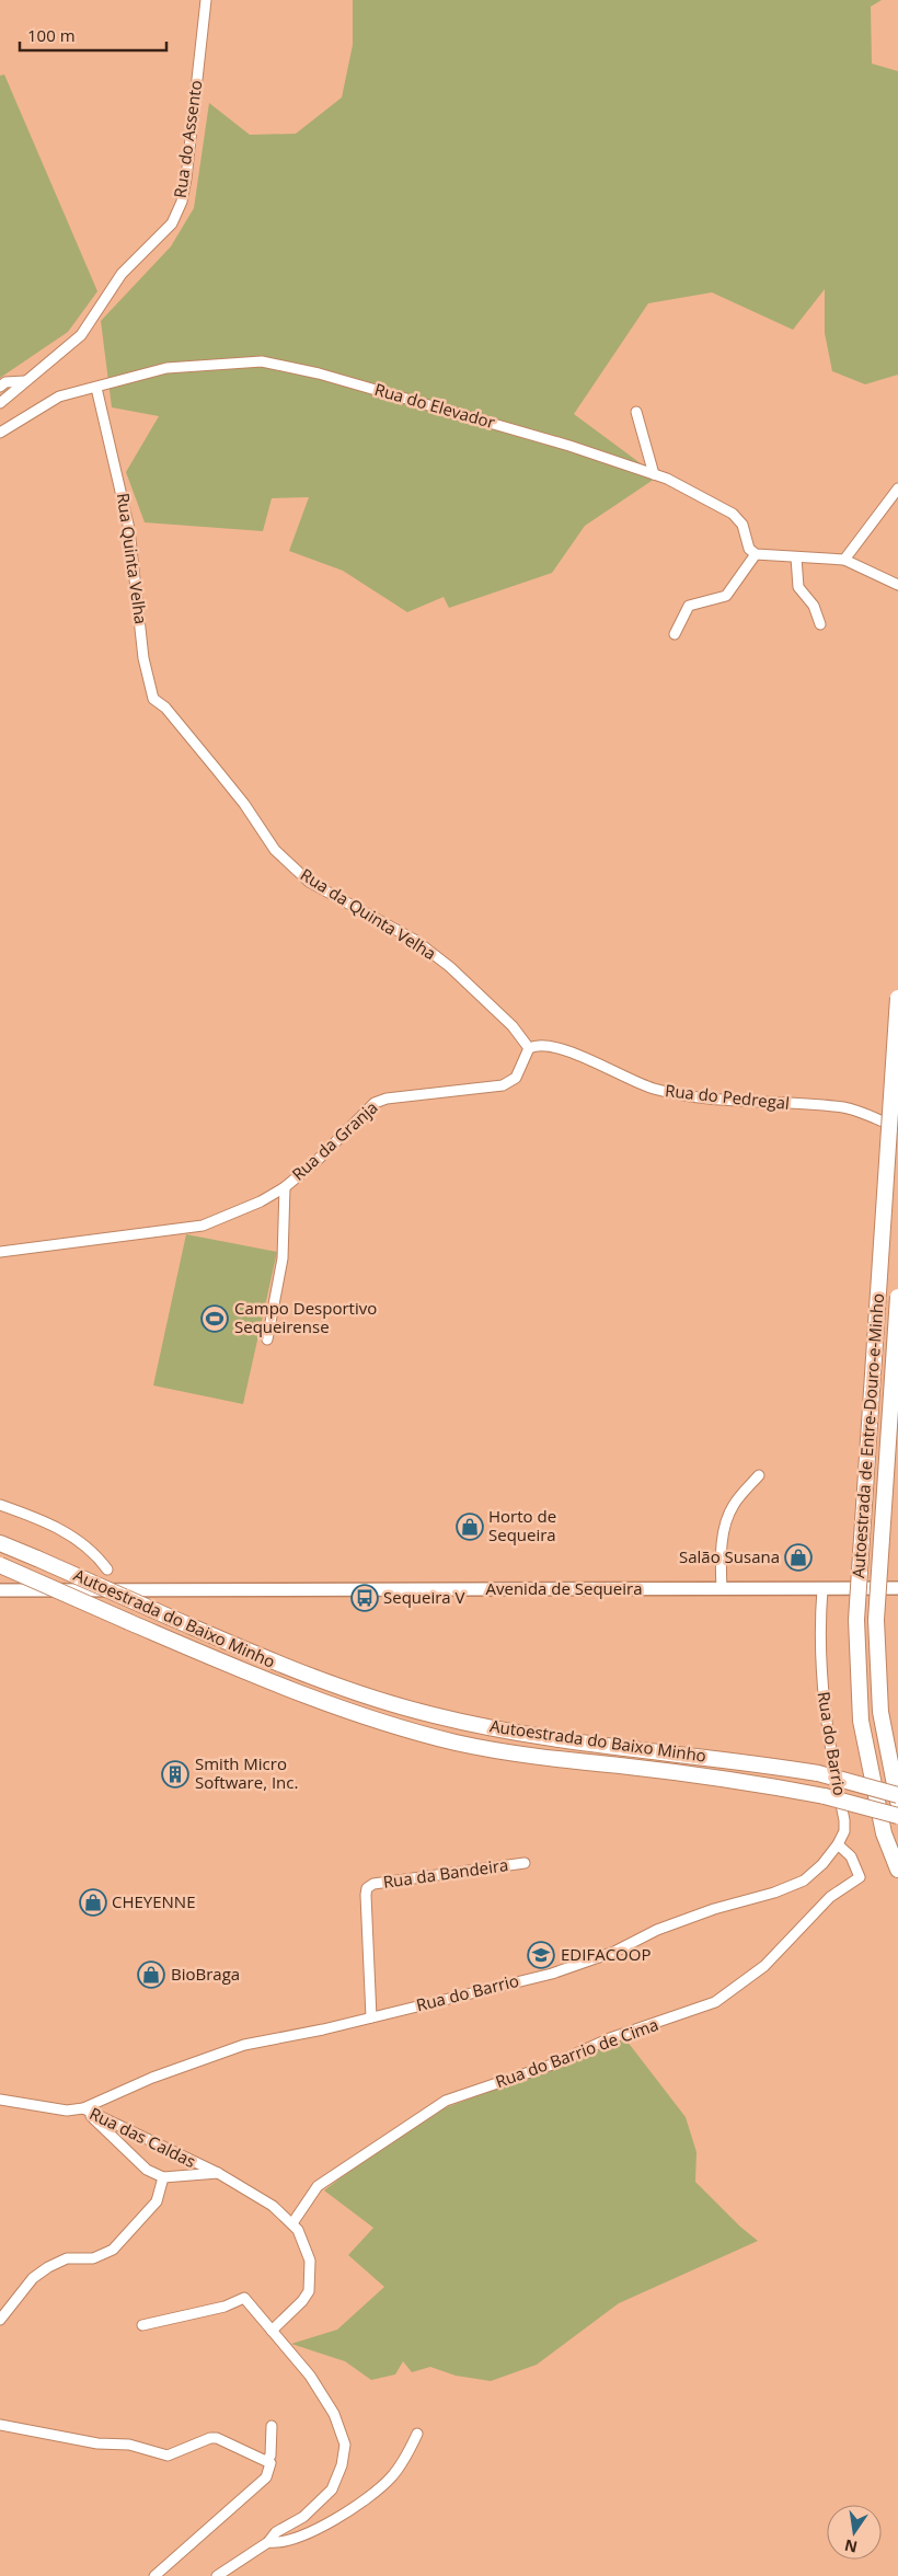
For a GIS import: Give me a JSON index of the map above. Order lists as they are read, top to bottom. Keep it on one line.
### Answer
{"streets":{"highway":["Autoestrada de Entre-Douro-e-Minho","Autoestrada do Baixo Minho"],"main road":["Avenida de Sequeira"],"street":["Rua do Assento","Rua do Elevador","Rua Quinta Velha","Rua da Quinta Velha","Rua do Pedregal","Rua da Granja","Rua do Barrio","Rua da Bandeira","Rua do Barrio de Cima","Rua das Caldas"]},"crossings":[["Rua do Elevador","Rua Quinta Velha"],["Rua Quinta Velha","Rua da Quinta Velha"],["Rua da Quinta Velha","Rua do Pedregal"],["Rua da Quinta Velha","Rua da Granja"],["Rua do Pedregal","Rua da Granja"],["Avenida de Sequeira","Rua do Barrio"],["Rua do Barrio","Rua da Bandeira"],["Rua do Barrio","Rua do Barrio de Cima"],["Rua do Barrio","Rua das Caldas"],["Rua do Barrio de Cima","Rua das Caldas"]],"places":{"sports":["Campo Desportivo Sequeirense"],"shop":["Horto de Sequeira","Salão Susana","CHEYENNE","BioBraga"],"bus stop":["Sequeira V"],"building":["Smith Micro Software, Inc."],"school or university":["EDIFACOOP"]},"scale_bar":"100 m","north":"bottom"}
